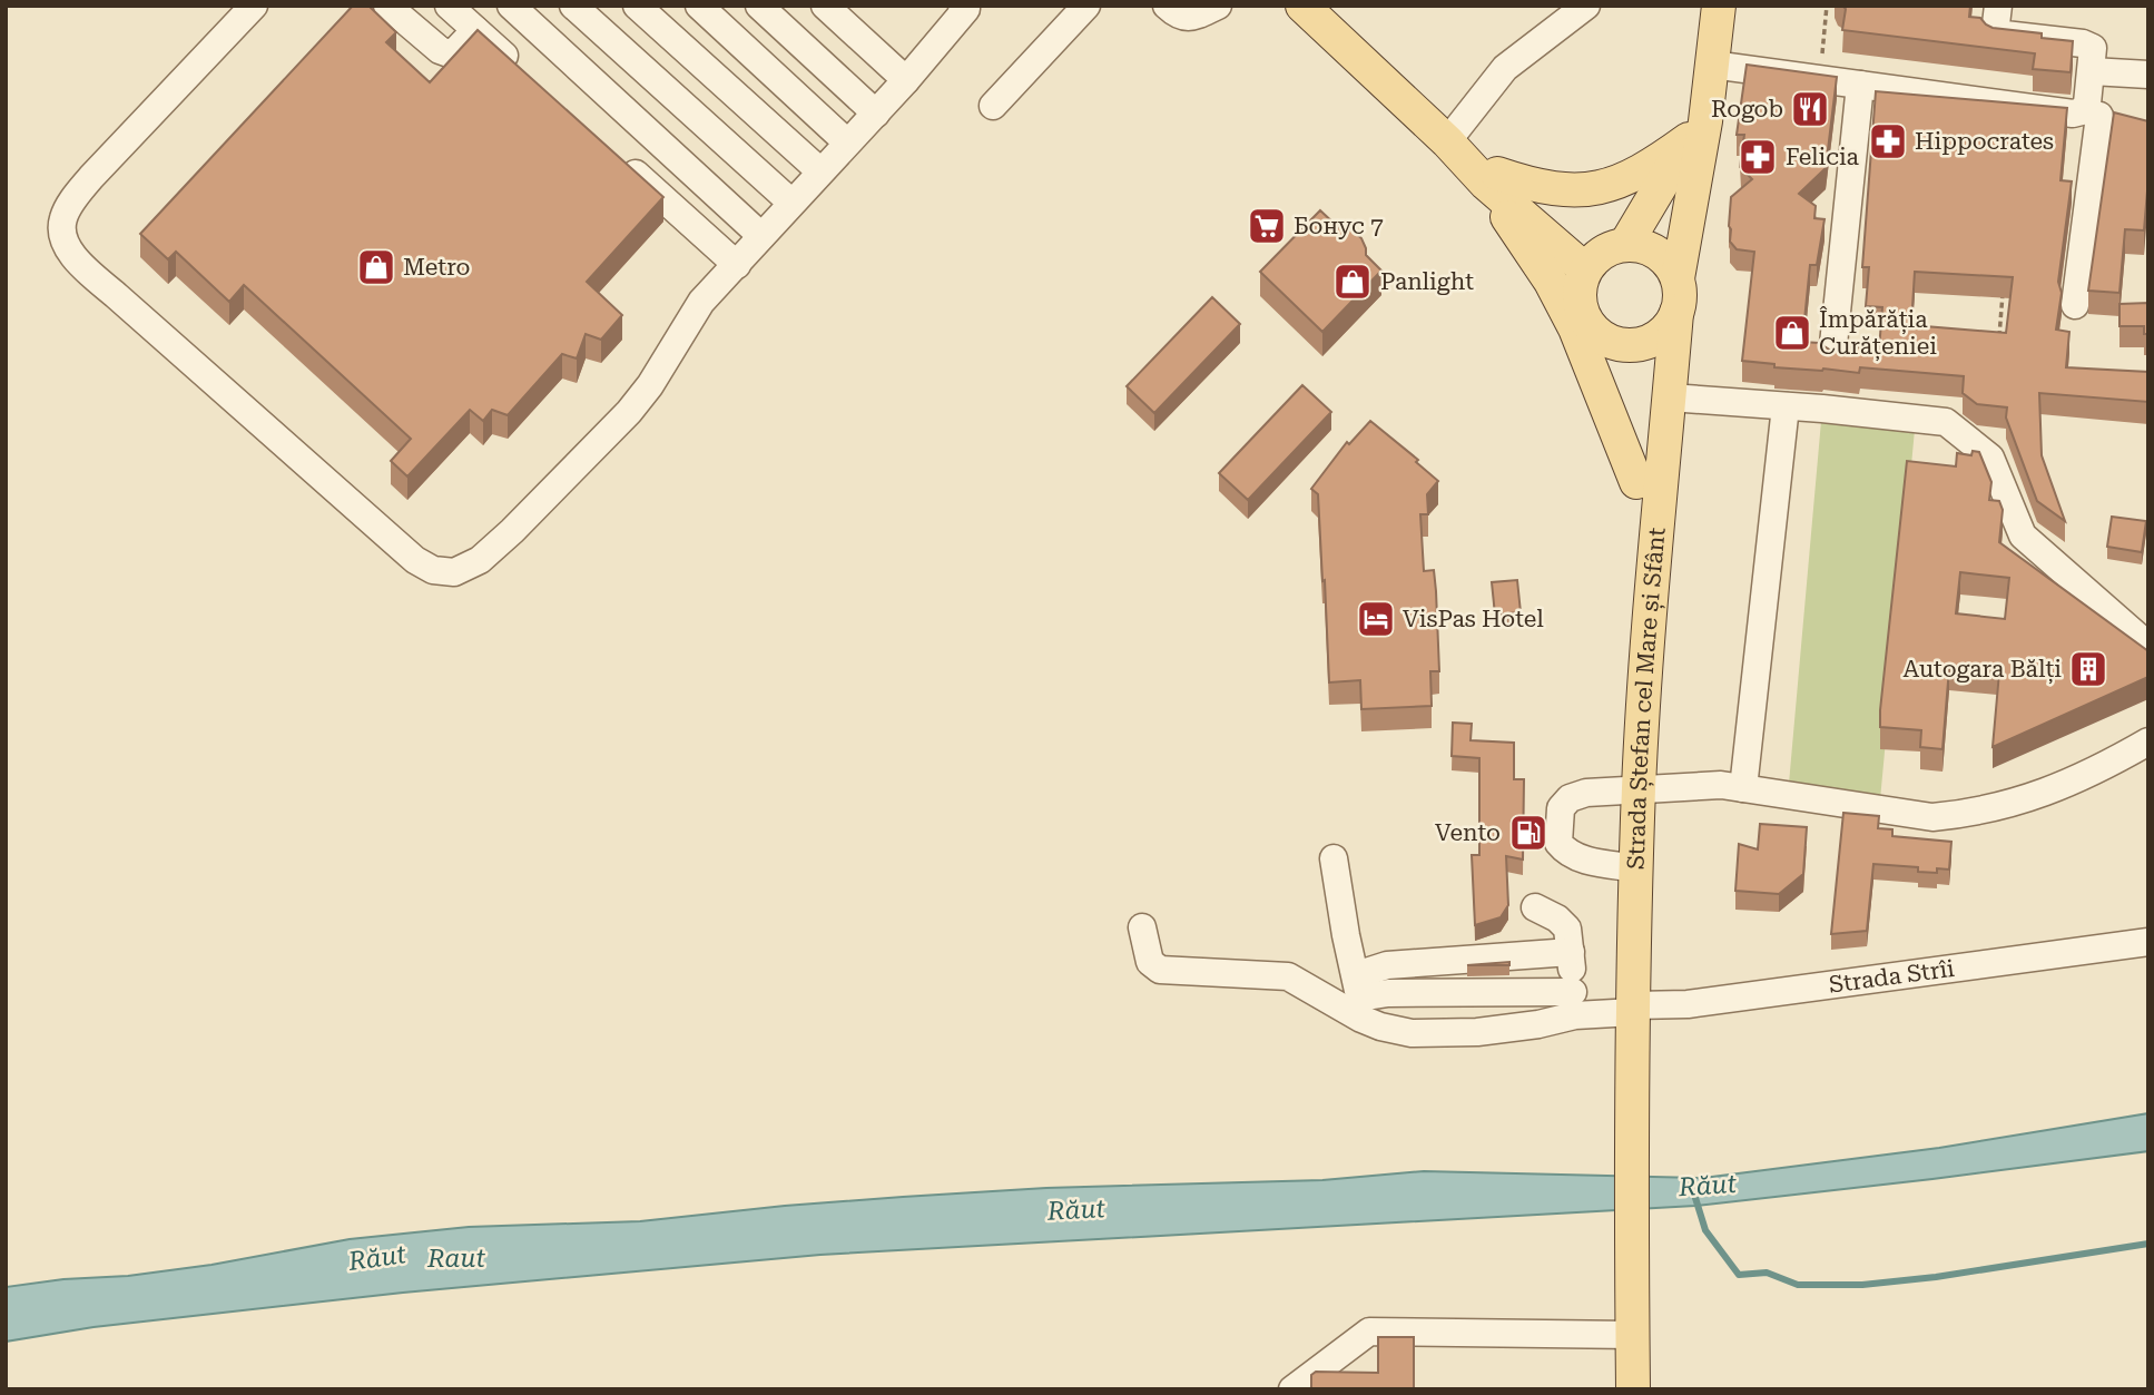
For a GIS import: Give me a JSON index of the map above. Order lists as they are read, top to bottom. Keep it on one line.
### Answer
{"streets":{"main road":["Strada Ștefan cel Mare și Sfânt"],"street":["Strada Strîi"]},"crossings":[["Strada Ștefan cel Mare și Sfânt","Strada Strîi"]],"water":["Răut","Raut"],"places":{"restaurant":["Rogob"],"pharmacy":["Hippocrates","Felicia"],"supermarket":["Бонус 7"],"shop":["Metro","Panlight","Împărăția Curățeniei"],"hotel":["VisPas Hotel"],"building":["Autogara Bălți"],"fuel station":["Vento"]}}
